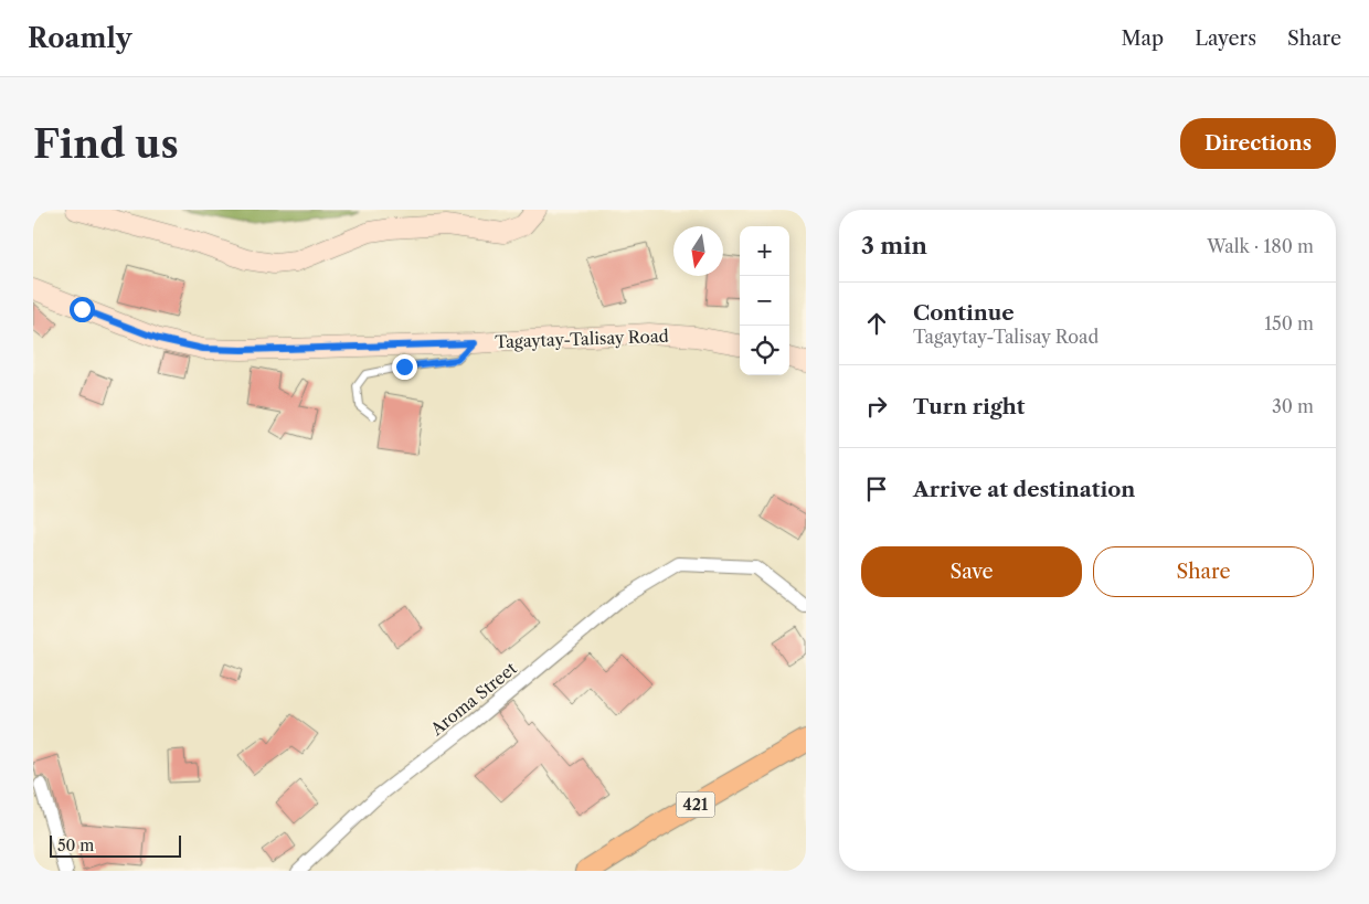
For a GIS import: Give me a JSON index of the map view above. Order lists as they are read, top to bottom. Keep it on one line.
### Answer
{"streets":{"main road":["Tagaytay-Talisay Road","421"],"street":["Aroma Street"]},"scale_bar":"50 m","north":"bottom","page":{"header":"Roamly","nav":["Map","Layers","Share"],"buttons":["Directions",["Save","Share"]],"title":"Find us","heading":["3 min","Walk · 180 m"],"map_buttons":["+","−"],"list":[["Continue","Tagaytay-Talisay Road","150 m"],["Turn right","30 m"],"Arrive at destination"],"scale":"50 m"}}
